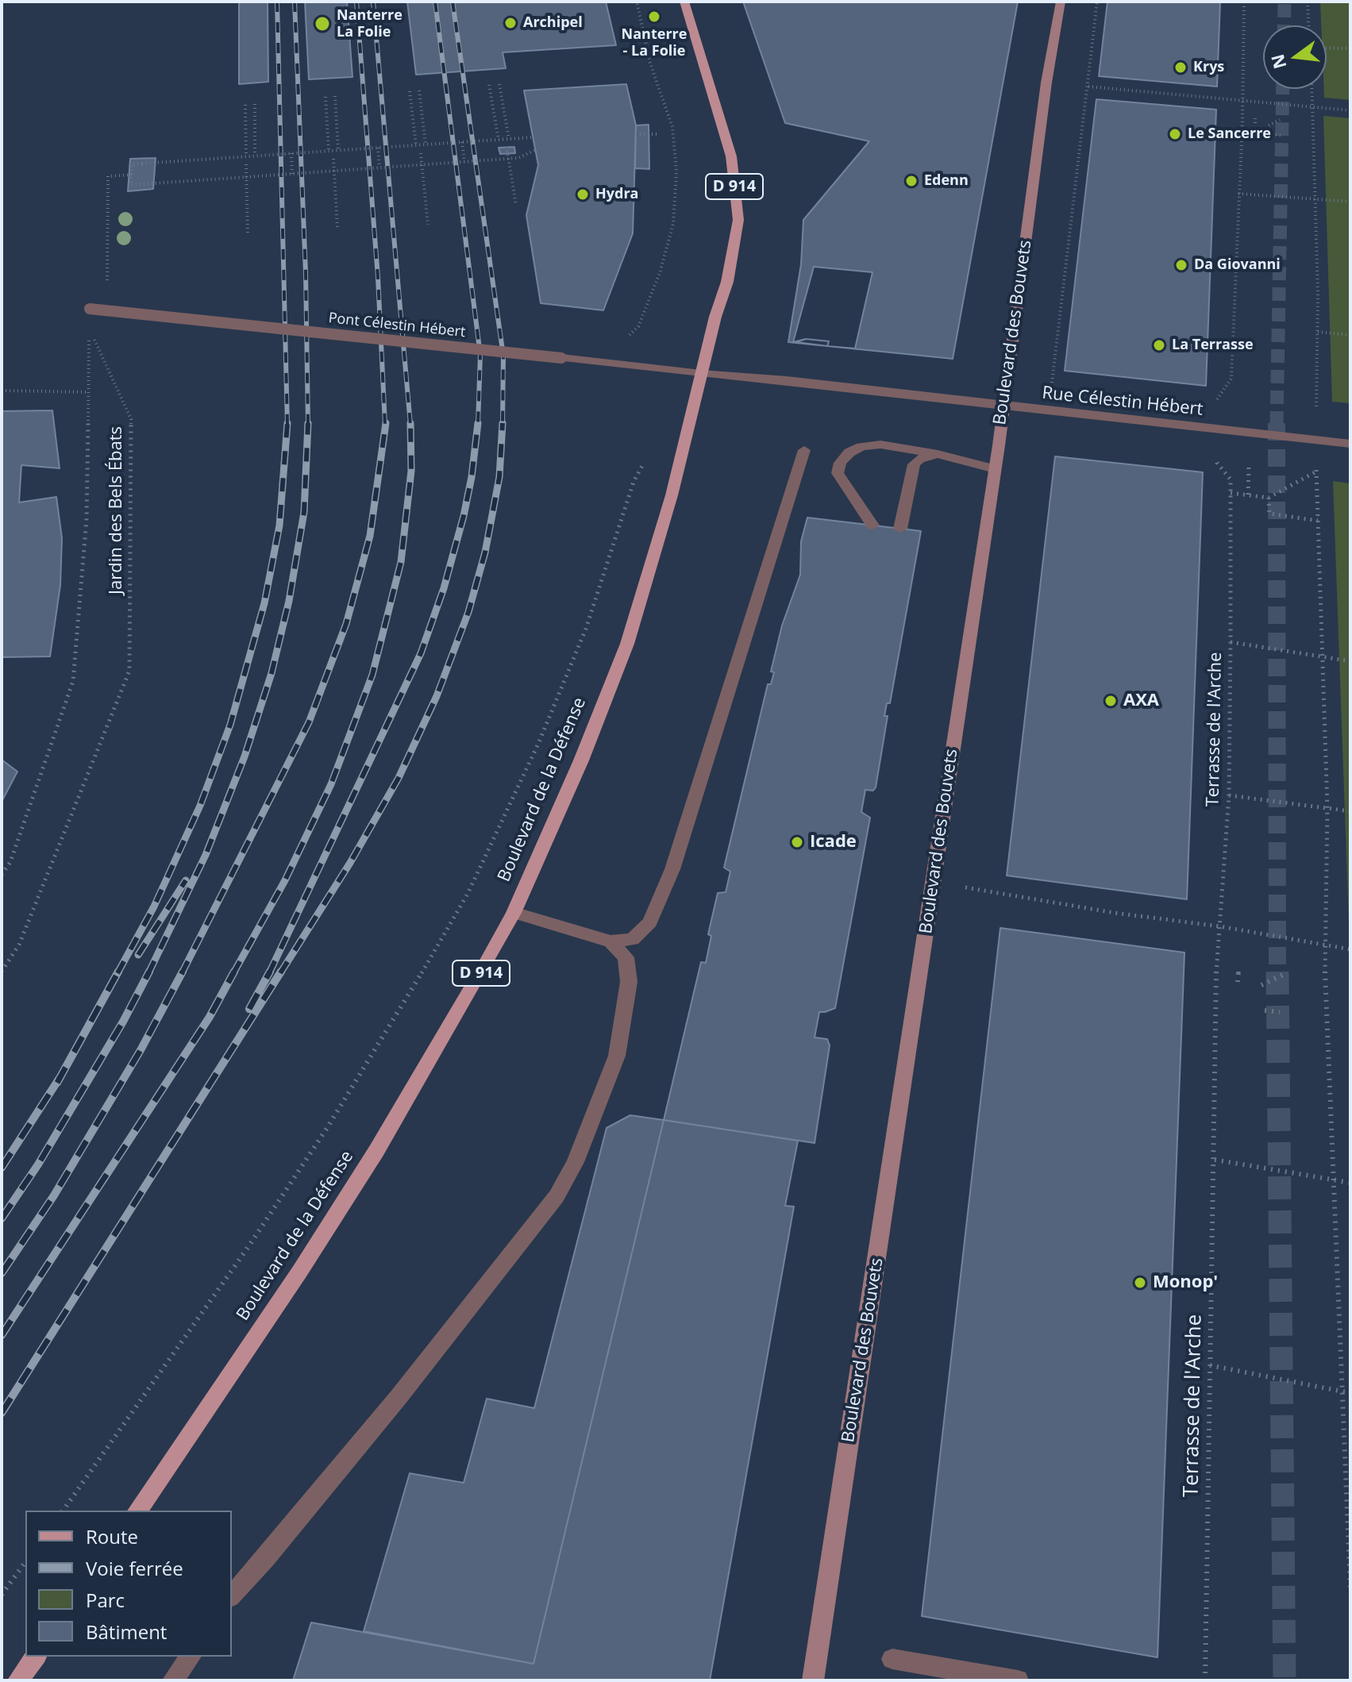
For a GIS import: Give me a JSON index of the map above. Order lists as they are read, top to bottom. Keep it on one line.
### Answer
{"streets":{"main road":["D 914","Boulevard des Bouvets","Boulevard de la Défense"],"street":["Pont Célestin Hébert","Rue Célestin Hébert"],"path":["Jardin des Bels Ébats","Terrasse de l'Arche"]},"crossings":[["Pont Célestin Hébert","Rue Célestin Hébert"],["Pont Célestin Hébert","Boulevard de la Défense"],["Boulevard des Bouvets","Rue Célestin Hébert"],["Rue Célestin Hébert","Boulevard de la Défense"]],"places":["Nanterre - La Folie","Archipel","Nanterre La Folie","Krys","Le Sancerre","Edenn","Hydra","Da Giovanni","La Terrasse","AXA","Icade","Monop'"],"legend":["Route","Voie ferrée","Parc","Bâtiment"],"north":"left"}
